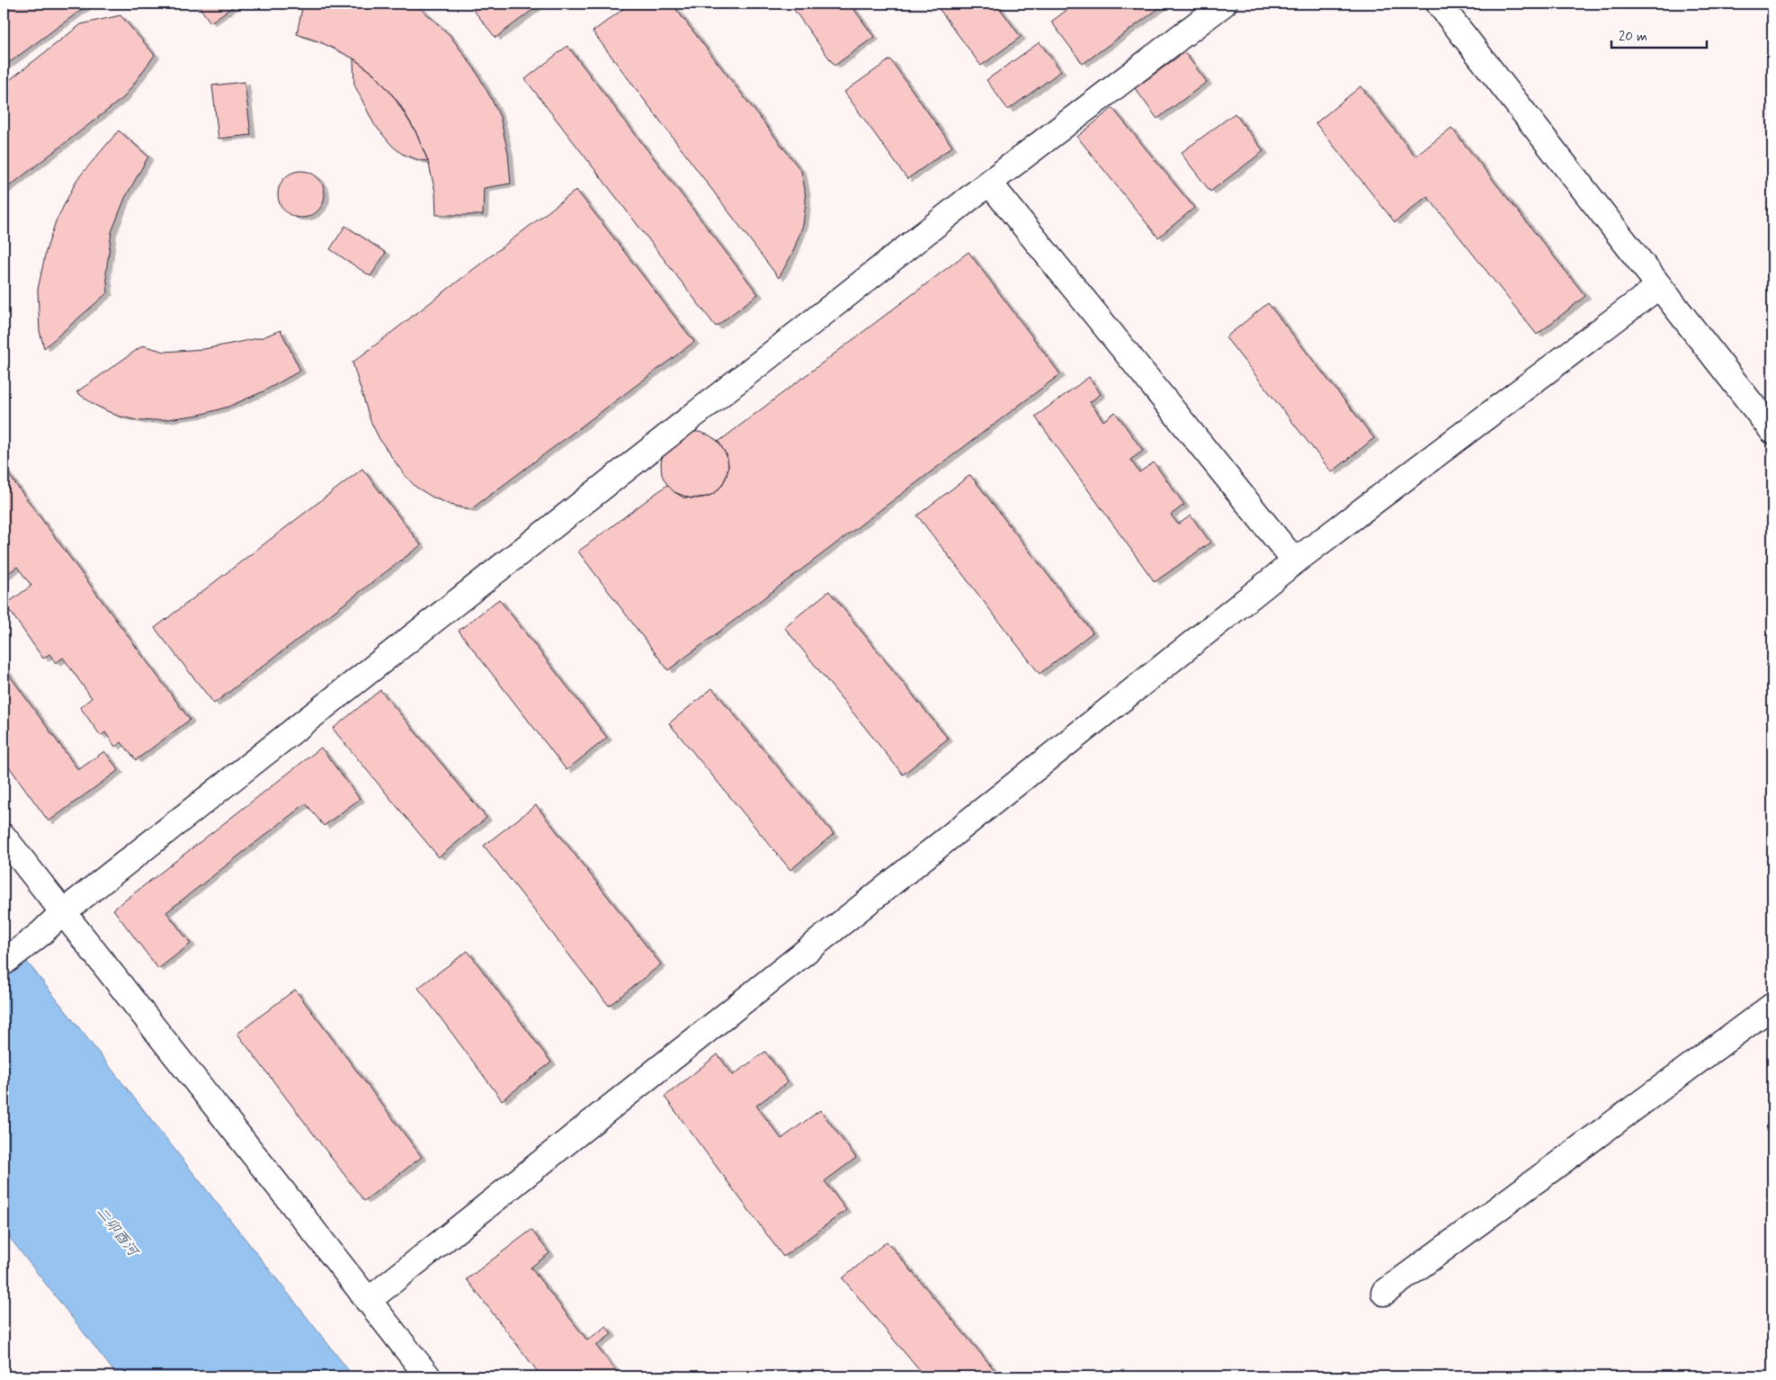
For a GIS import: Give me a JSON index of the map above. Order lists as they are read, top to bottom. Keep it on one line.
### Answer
{"water":["二卯酉河"],"scale_bar":"20 m"}
